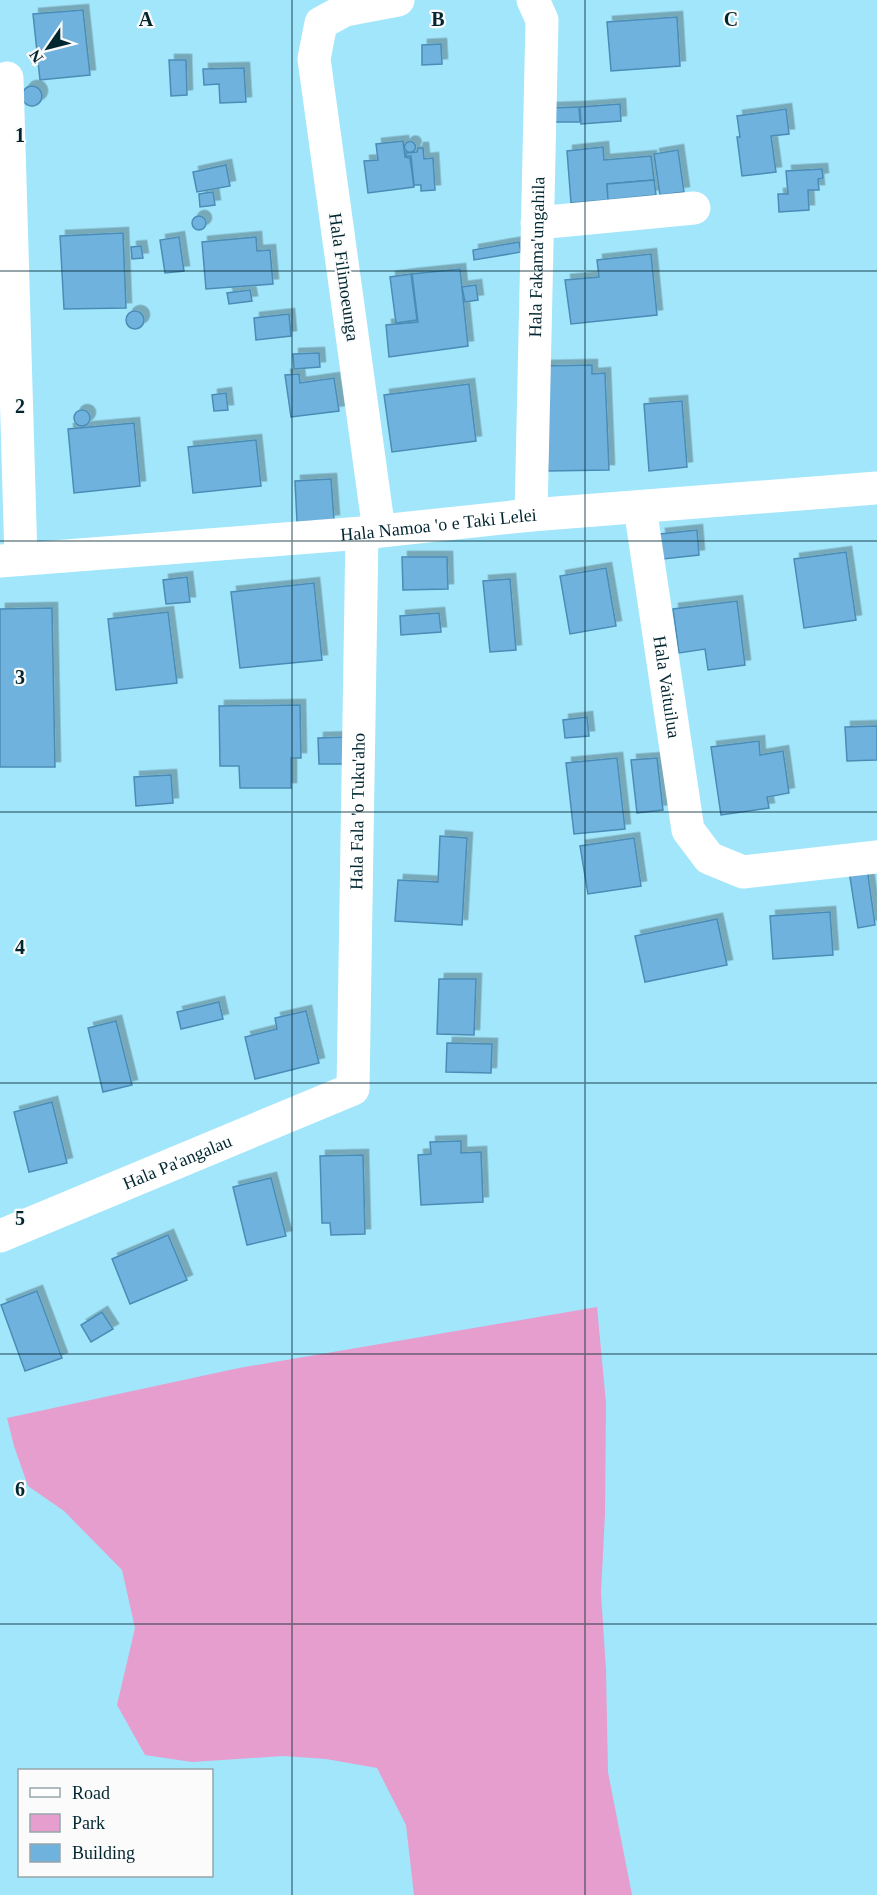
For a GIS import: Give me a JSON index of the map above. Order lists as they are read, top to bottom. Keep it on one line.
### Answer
{"streets":{"street":["Hala Fakama'ungahila","Hala Filimoeunga","Hala Namoa 'o e Taki Lelei","Hala Vaituilua","Hala Fala 'o Tuku'aho","Hala Pa'angalau"]},"crossings":[["Hala Fakama'ungahila","Hala Namoa 'o e Taki Lelei"],["Hala Filimoeunga","Hala Namoa 'o e Taki Lelei"],["Hala Filimoeunga","Hala Fala 'o Tuku'aho"],["Hala Namoa 'o e Taki Lelei","Hala Vaituilua"],["Hala Namoa 'o e Taki Lelei","Hala Fala 'o Tuku'aho"],["Hala Fala 'o Tuku'aho","Hala Pa'angalau"]],"legend":["Road","Park","Building"],"north":"bottom left","grid":{"columns":["A","B","C"],"rows":["1","2","3","4","5","6"]}}
